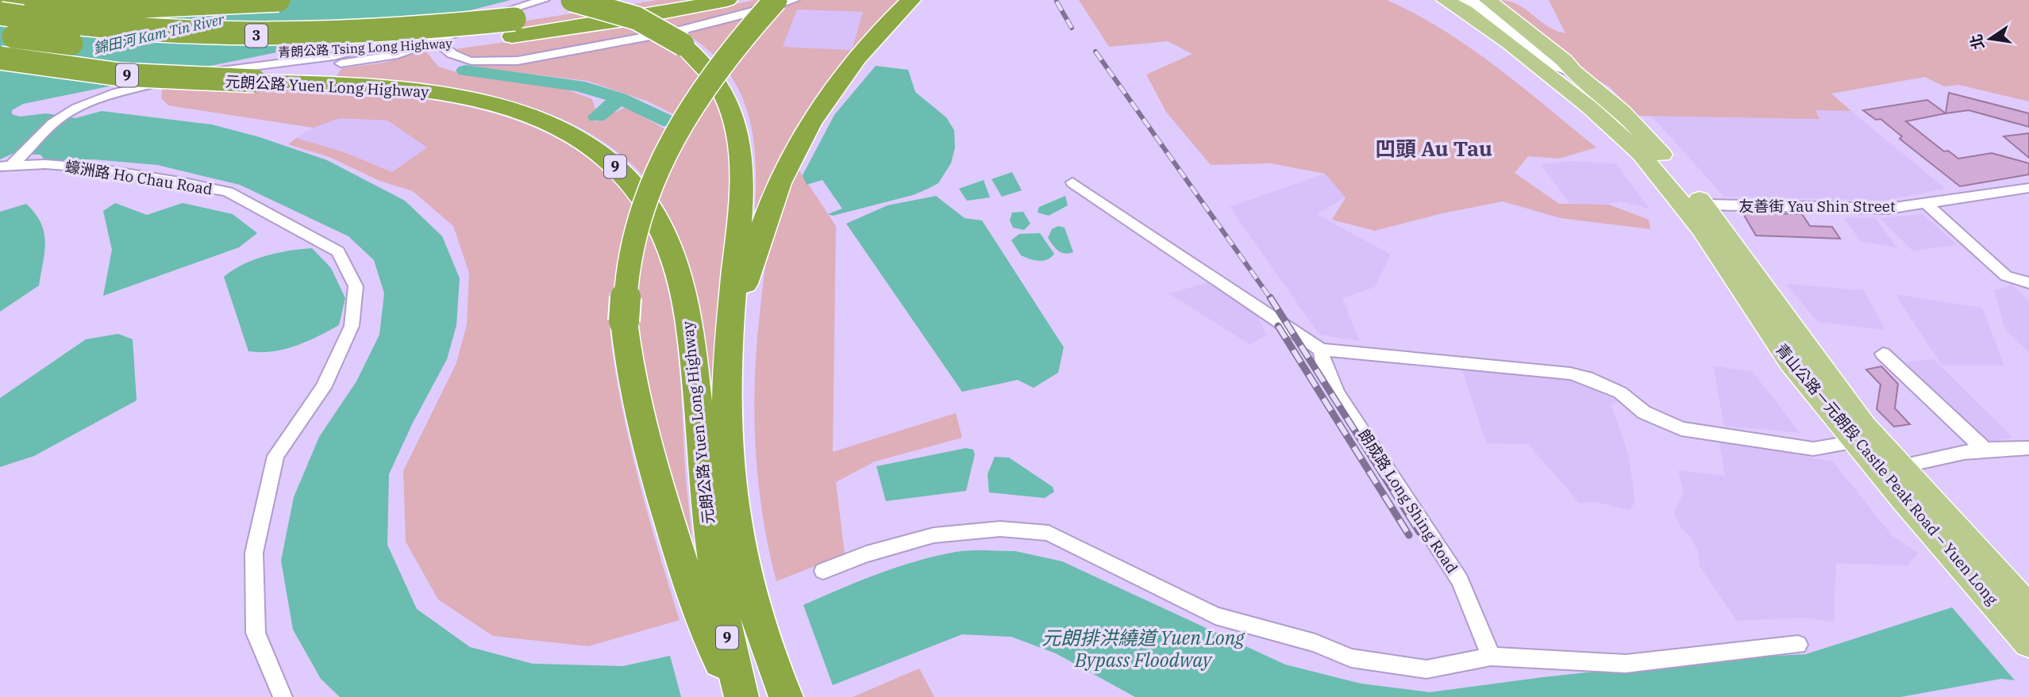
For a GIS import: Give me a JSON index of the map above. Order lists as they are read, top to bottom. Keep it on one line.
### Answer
{"streets":{"highway":["3","青朗公路 Tsing Long Highway","9","元朗公路 Yuen Long Highway"],"main road":["青山公路－元朗段 Castle Peak Road – Yuen Long"],"street":["蠔洲路 Ho Chau Road","友善街 Yau Shin Street","朗成路 Long Shing Road"]},"crossings":[["友善街 Yau Shin Street","青山公路－元朗段 Castle Peak Road – Yuen Long"]],"districts":["凹頭 Au Tau"],"water":["錦田河 Kam Tin River","元朗排洪繞道 Yuen Long Bypass Floodway"],"north":"left"}
